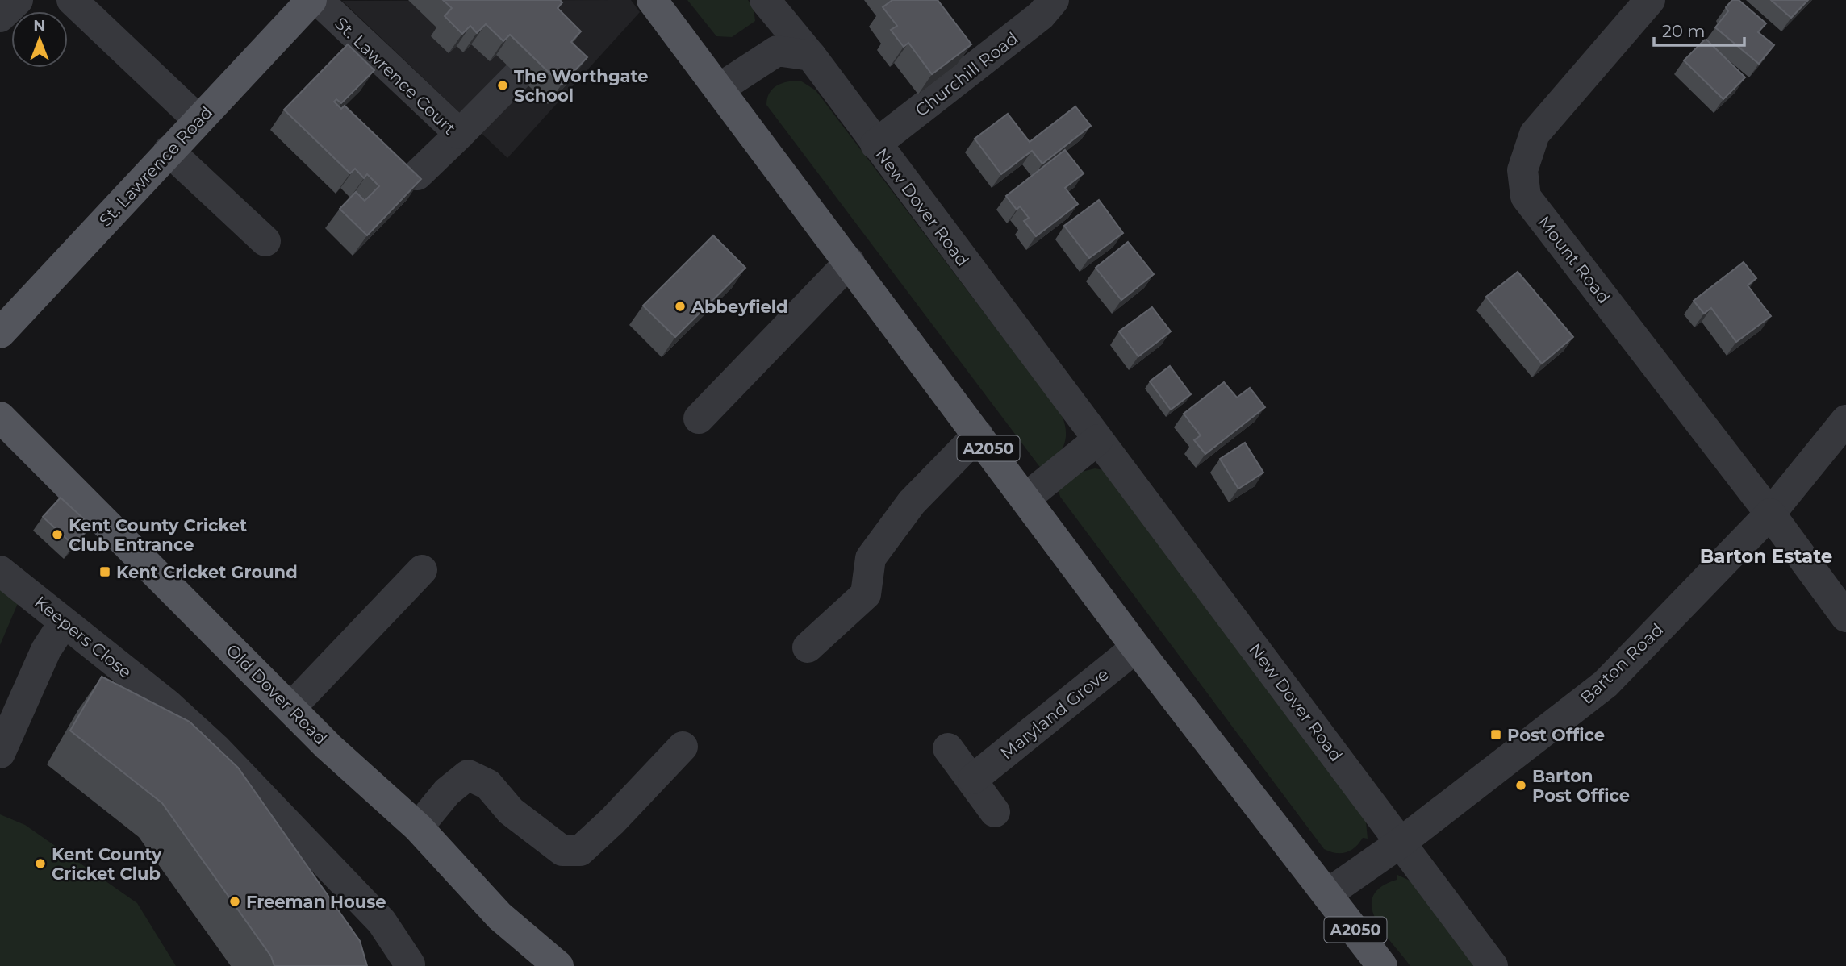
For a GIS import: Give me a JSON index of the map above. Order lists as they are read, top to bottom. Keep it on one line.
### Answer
{"streets":{"main road":["St. Lawrence Road","A2050","Old Dover Road"],"street":["Churchill Road","St. Lawrence Court","New Dover Road","Mount Road","Keepers Close","Barton Road","Maryland Grove"]},"crossings":[["Churchill Road","New Dover Road"],["New Dover Road","Barton Road"],["Mount Road","Barton Road"],["A2050","Barton Road"],["A2050","Maryland Grove"]],"districts":["Barton Estate"],"places":{"other":["The Worthgate School","Abbeyfield","Kent County Cricket Club Entrance","Barton Post Office","Kent County Cricket Club","Freeman House"],"transit":["Kent Cricket Ground","Post Office"]},"scale_bar":"20 m","north":"top"}
